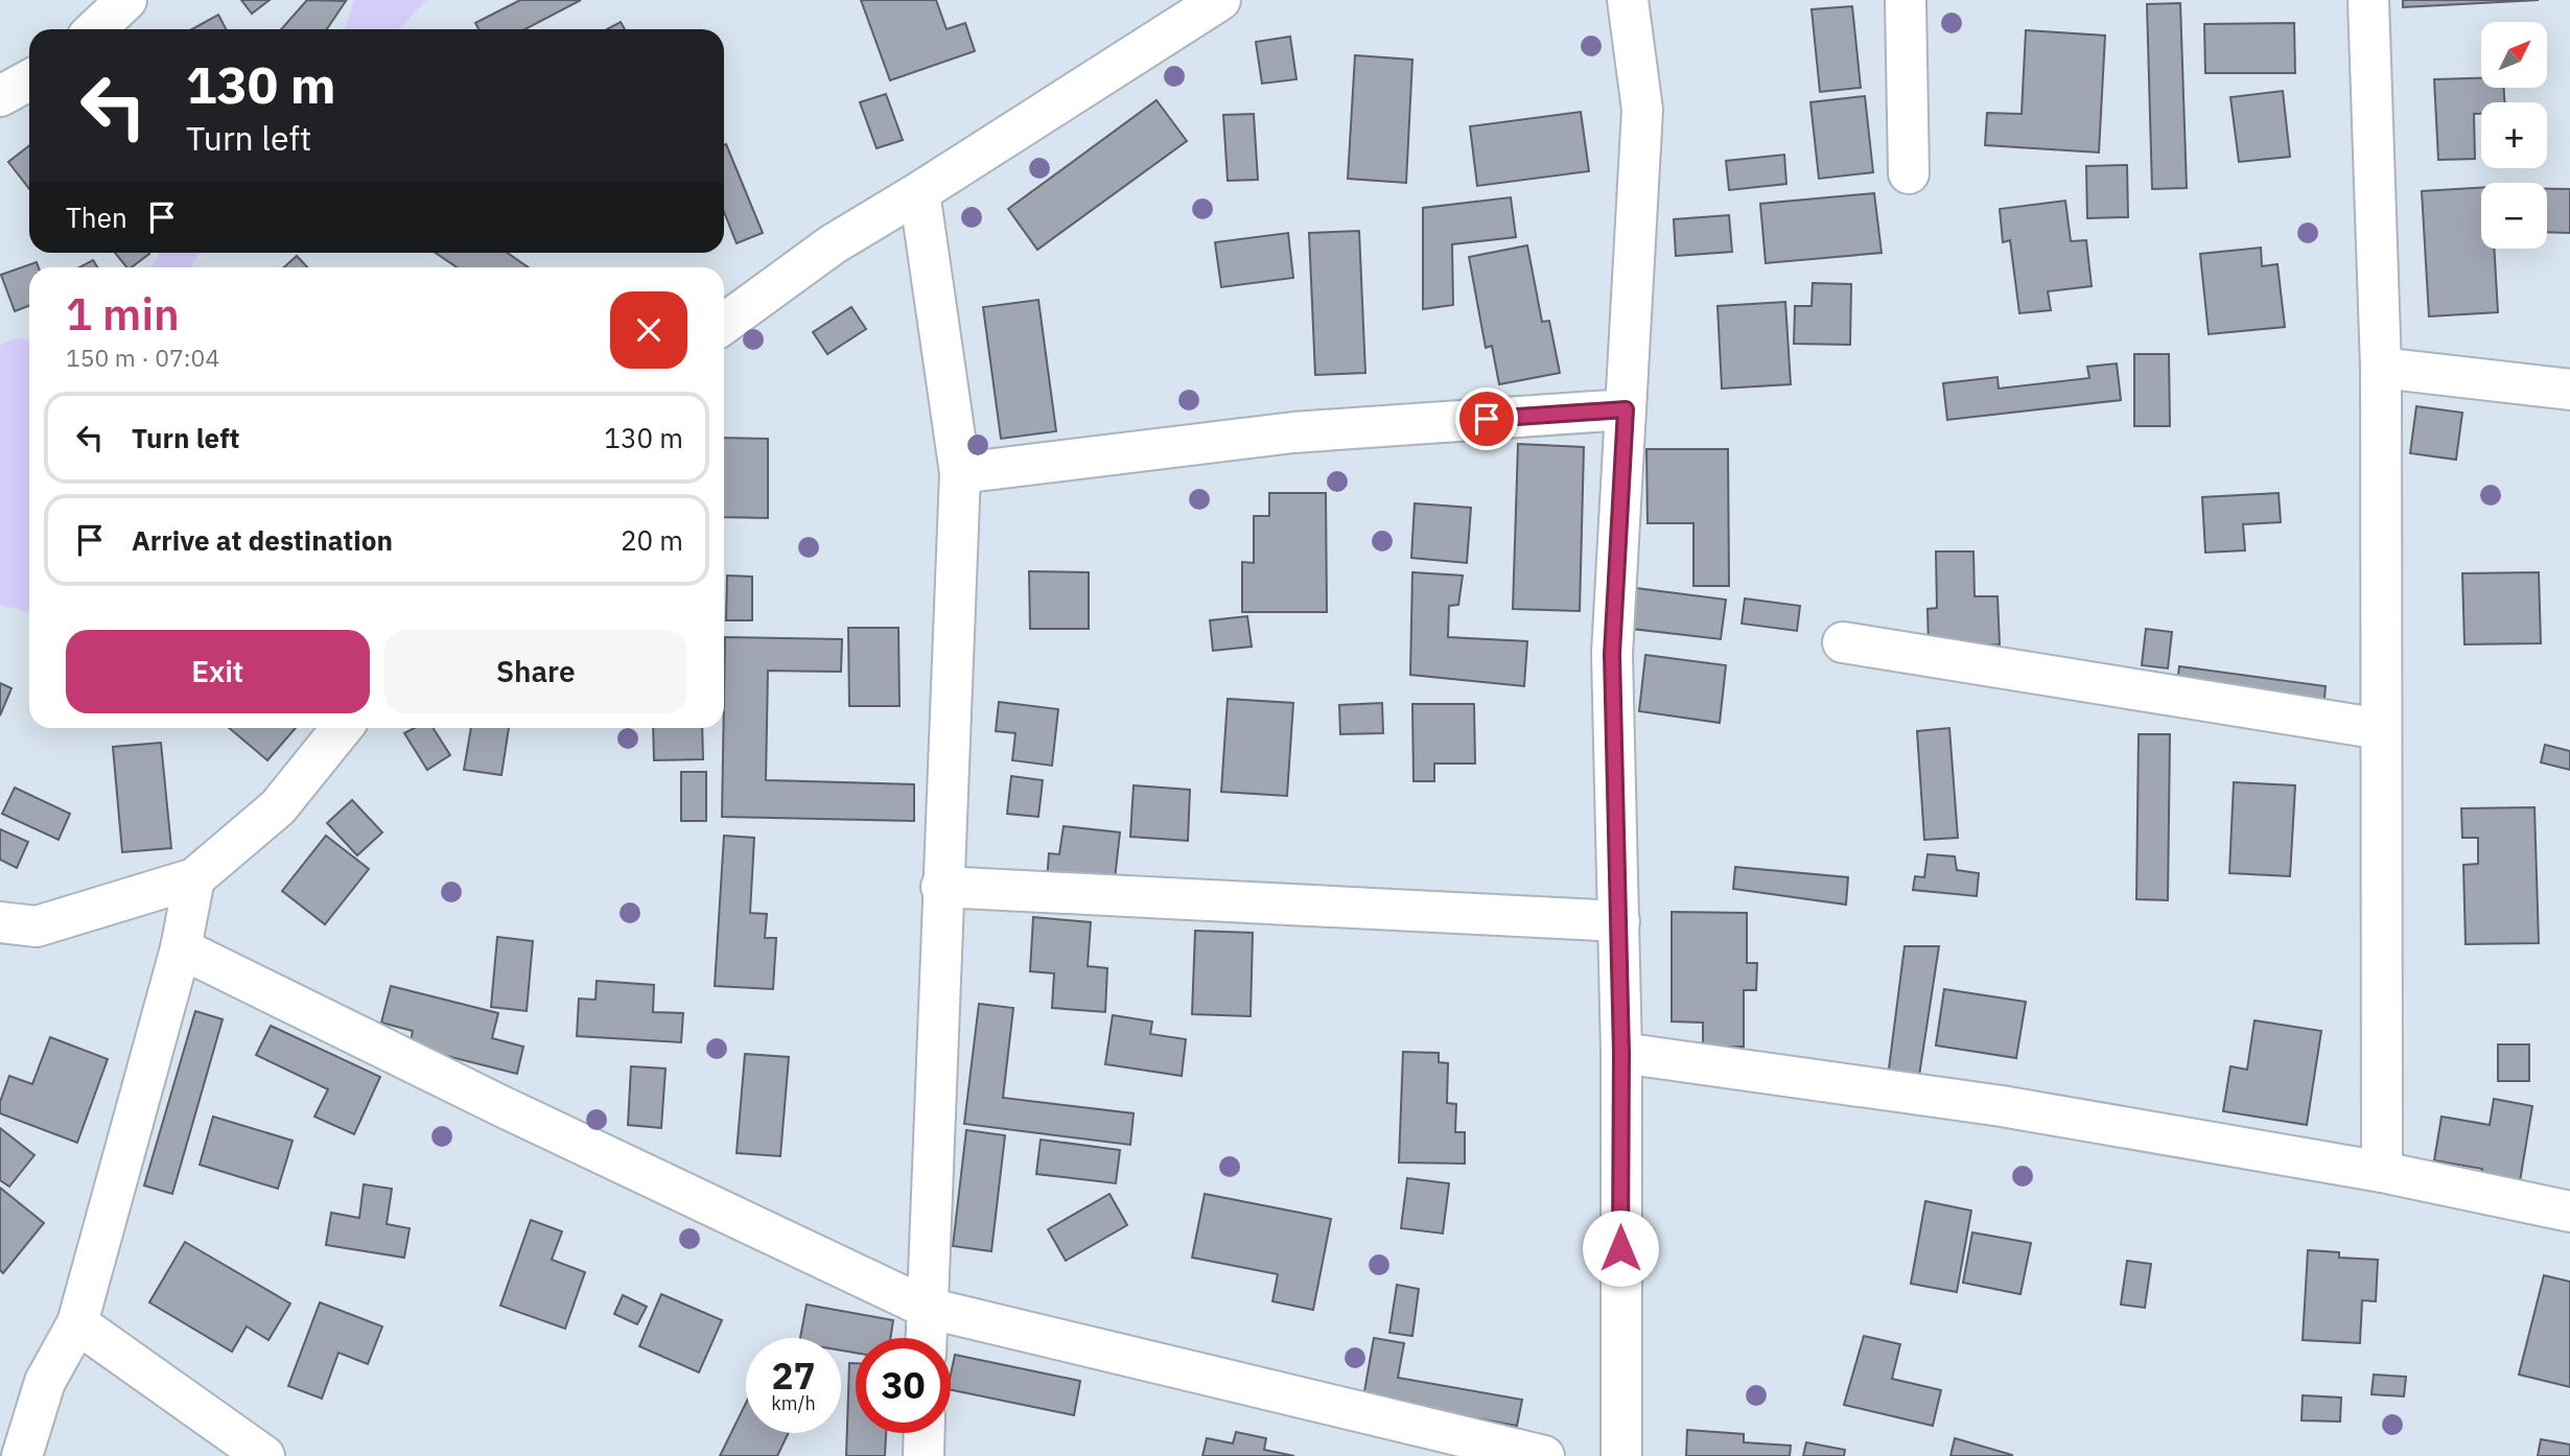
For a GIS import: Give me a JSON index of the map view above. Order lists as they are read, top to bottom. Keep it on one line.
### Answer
{"north":"top right","page":{"map_buttons":["+","−"],"turn":["130 m","Turn left"],"then":"Then","heading":["1 min","150 m · 07:04"],"list":[{"name":"Turn left","value":"130 m"},{"name":"Arrive at destination","value":"20 m"}],"buttons":["Exit","Share"],"speed":"27 km/h","limit":"30"}}
